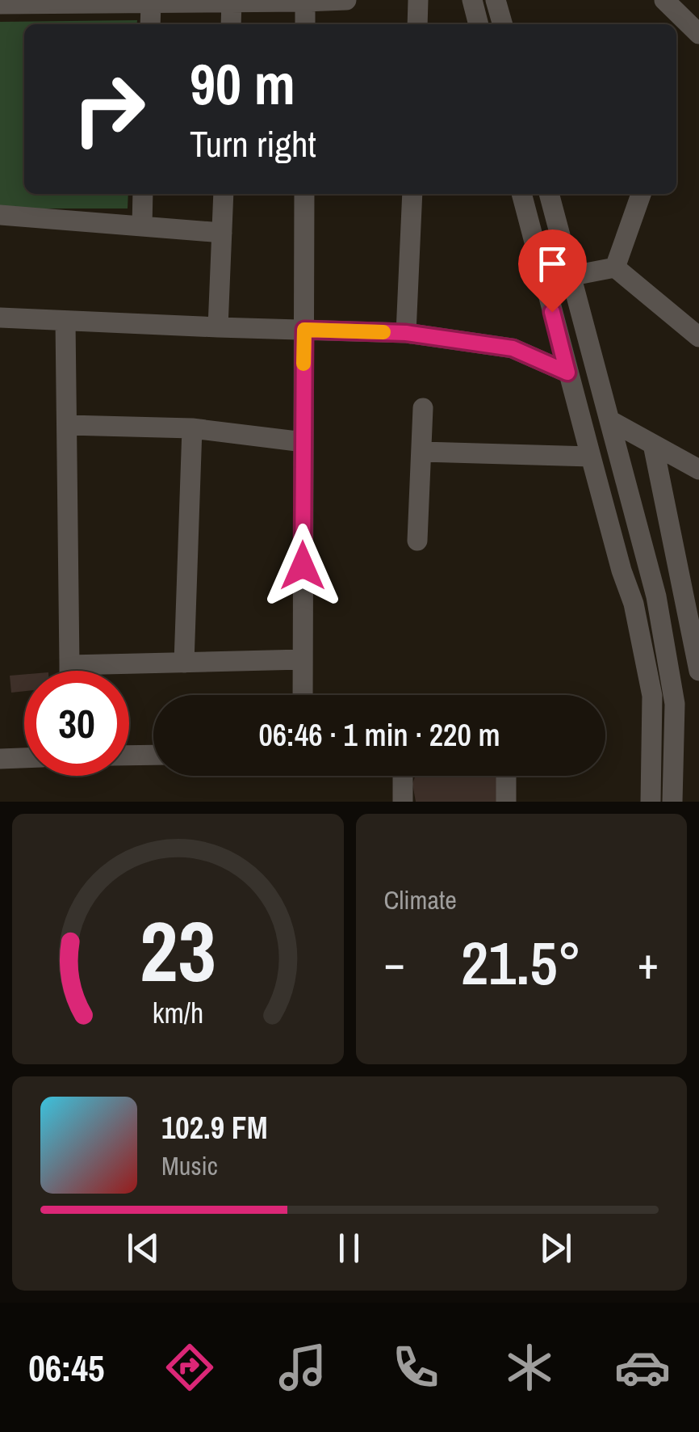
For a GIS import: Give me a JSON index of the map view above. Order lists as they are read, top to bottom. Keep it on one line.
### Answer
{"page":{"turn":["90 m","Turn right"],"limit":"30","trip":"06:46 · 1 min · 220 m","tile":"Climate","heat":["−","21.5°","+"],"song":["102.9 FM","Music"],"tabs":"06:45","gauge":["23","km/h"]}}
